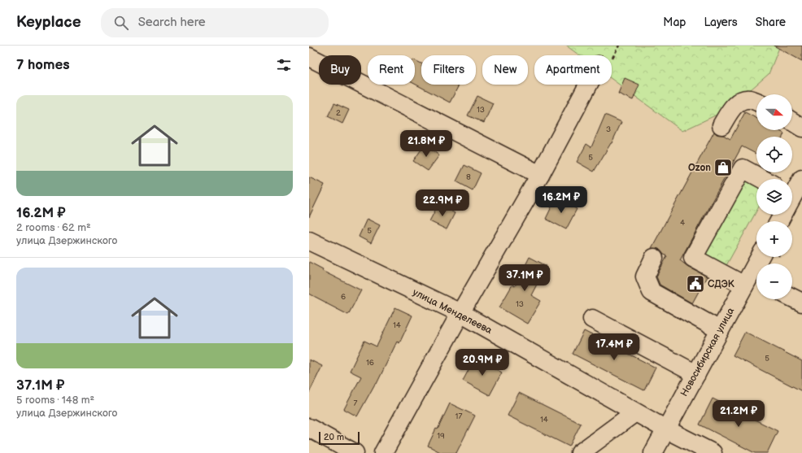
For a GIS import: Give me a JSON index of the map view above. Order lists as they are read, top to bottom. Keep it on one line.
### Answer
{"streets":{"street":["улица Менделеева","Новосибирская улица"]},"crossings":[["улица Менделеева","Новосибирская улица"]],"places":{"shop":["Ozon"],"public building":["СДЭК"]},"house_numbers":["13","2","3","5","8","4","5","6","13","14","5","16","7","17","14","19"],"scale_bar":"20 m","north":"right","page":{"header":"Keyplace","search":"Search here","nav":["Map","Layers","Share"],"heading":"7 homes","chip":["Buy","Rent","Filters","New","Apartment"],"list":[{"name":"16.2M ₽","note":"2 rooms · 62 m² · улица Дзержинского"},{"name":"37.1M ₽","note":"5 rooms · 148 m² · улица Дзержинского"}],"map_buttons":["+","−"],"price":["21.8M ₽","16.2M ₽","22.9M ₽","37.1M ₽","17.4M ₽","20.9M ₽","21.2M ₽"],"scale":"20 m"}}
